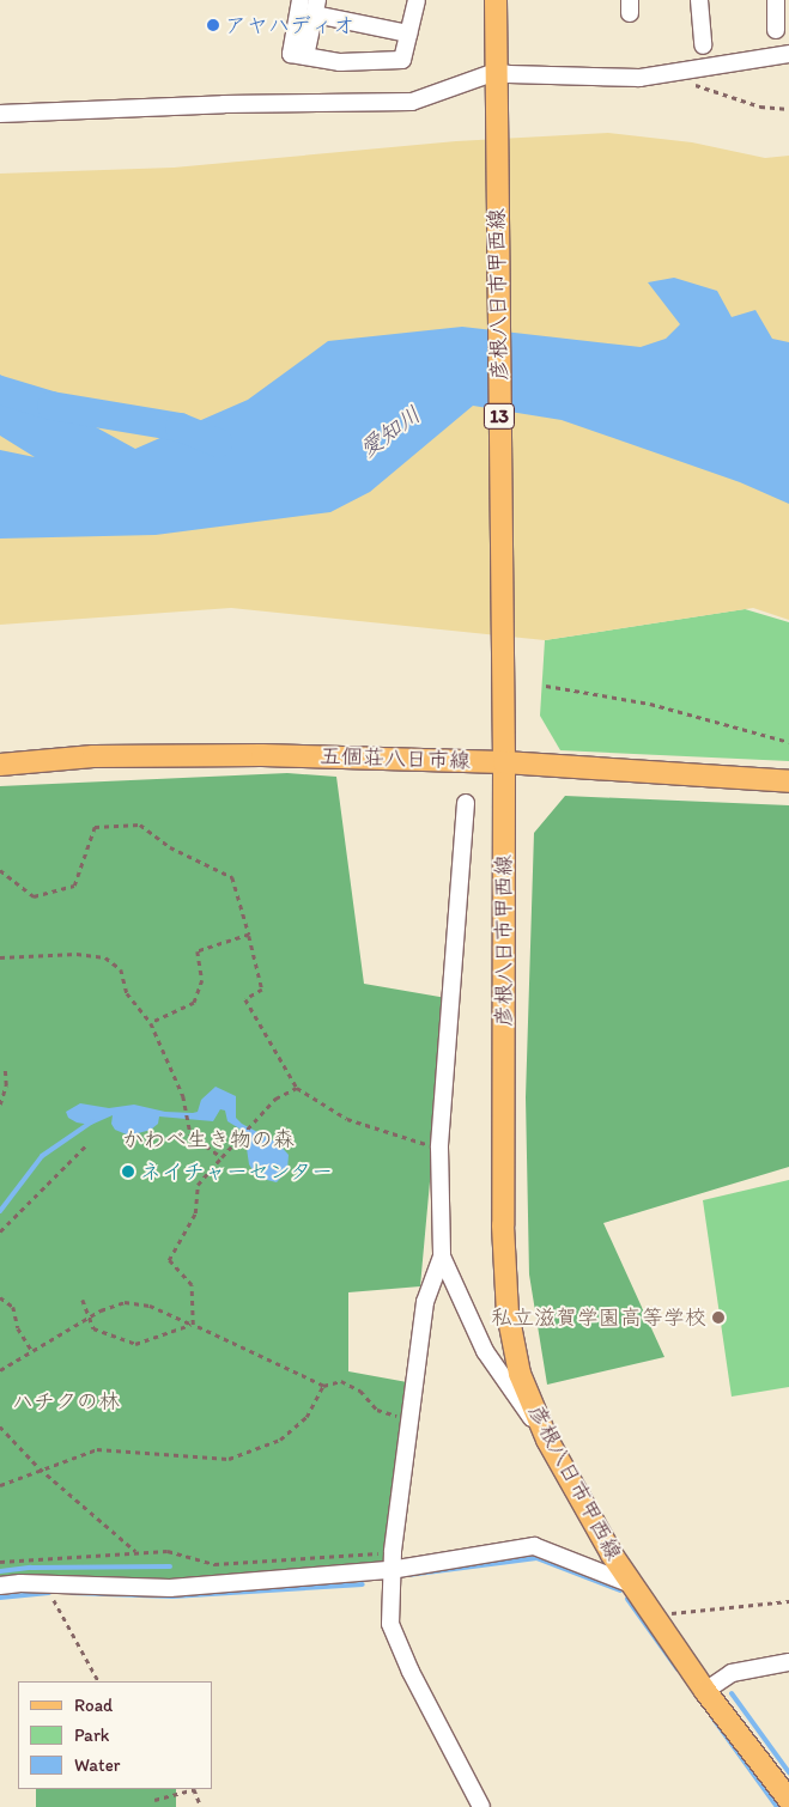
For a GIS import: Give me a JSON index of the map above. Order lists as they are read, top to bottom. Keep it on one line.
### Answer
{"streets":{"main road":["彦根八日市甲西線","13","五個荘八日市線"]},"crossings":[["彦根八日市甲西線","五個荘八日市線"]],"water":["愛知川"],"parks":["かわべ生き物の森","ハチクの林"],"places":["アヤハディオ","ネイチャーセンター","私立滋賀学園高等学校"],"legend":["Road","Park","Water"]}
